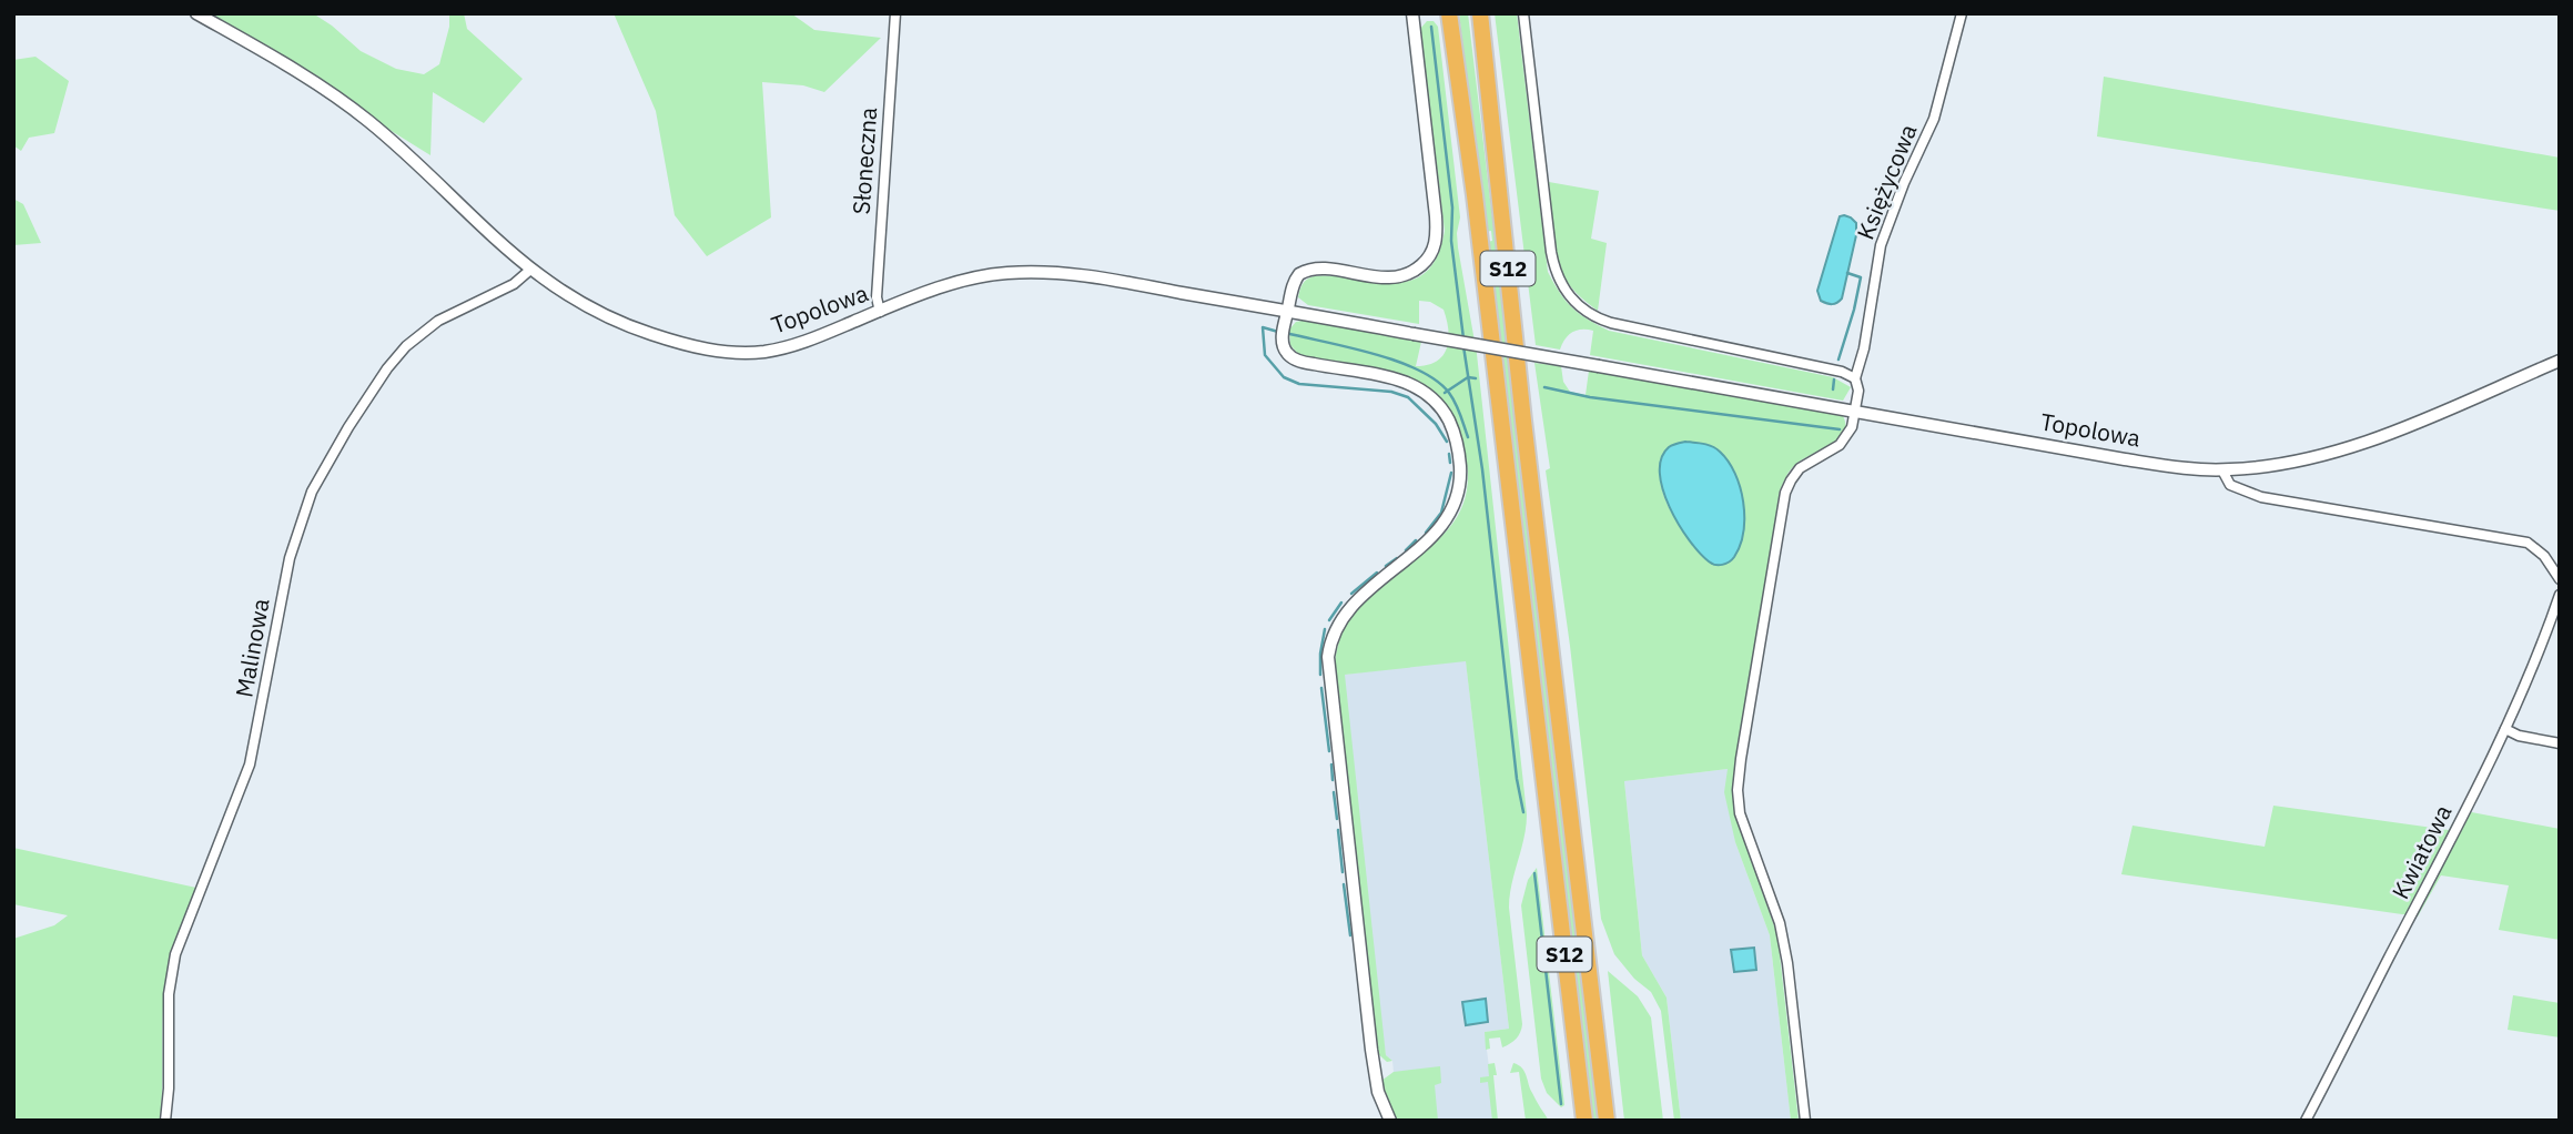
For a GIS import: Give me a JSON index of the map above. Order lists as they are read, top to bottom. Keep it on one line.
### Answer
{"streets":{"highway":["S12"],"street":["Słoneczna","Księżycowa","Topolowa","Malinowa","Kwiatowa"]},"crossings":[["Słoneczna","Topolowa"],["Księżycowa","Topolowa"],["Topolowa","Malinowa"]]}
